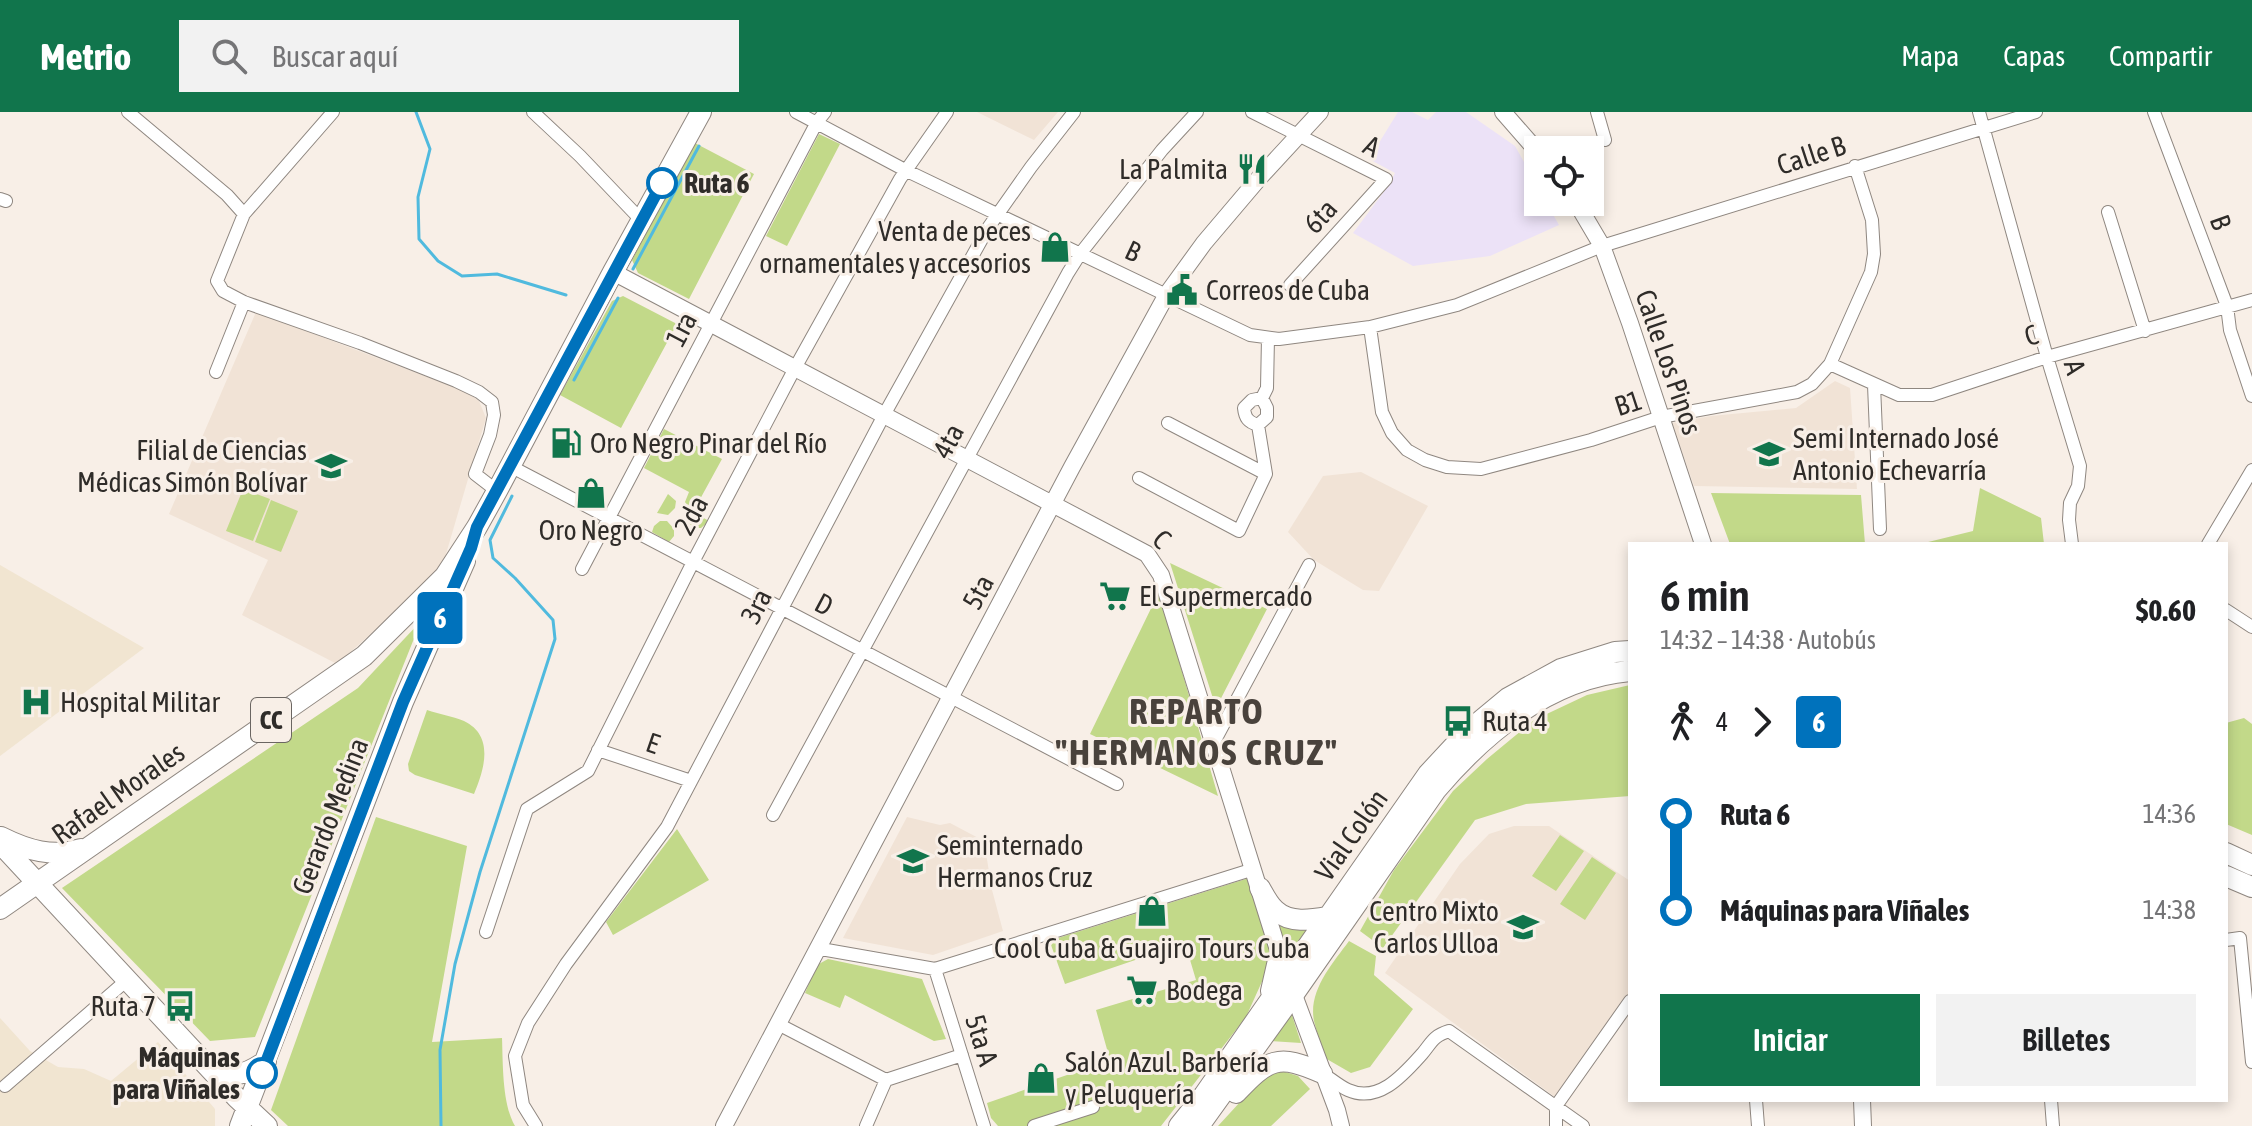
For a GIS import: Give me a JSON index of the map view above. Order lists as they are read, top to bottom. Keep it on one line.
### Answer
{"streets":{"main road":["CC","Rafael Morales","Gerardo Medina","Vial Colón"],"street":["A","Calle B","6ta","B","1ra","C","Calle Los Pinos","B1","4ta","2da","5ta","D","3ra","E","5ta A"]},"crossings":[["A","Calle B"],["A","6ta"],["A","C"],["A","5ta"],["Calle B","B"],["Calle B","Calle Los Pinos"],["Calle B","B1"],["B","1ra"],["B","C"],["B","Calle Los Pinos"],["B","B1"],["B","4ta"],["B","2da"],["B","5ta"],["B","3ra"],["1ra","C"],["1ra","D"],["C","B1"],["C","4ta"],["C","2da"],["C","5ta"],["C","3ra"],["C","CC"],["C","Vial Colón"],["Calle Los Pinos","B1"],["4ta","D"],["2da","D"],["2da","E"],["5ta","D"],["D","3ra"],["D","CC"],["3ra","E"],["CC","Rafael Morales"],["CC","Gerardo Medina"],["Rafael Morales","Gerardo Medina"]],"districts":["REPARTO \"HERMANOS CRUZ\""],"places":{"restaurant":["La Palmita"],"other":["Ruta 6","Máquinas para Viñales"],"shop":["Venta de peces ornamentales y accesorios","Oro Negro","Cool Cuba & Guajiro Tours Cuba","Salón Azul. Barbería y Peluquería"],"public building":["Correos de Cuba"],"fuel station":["Oro Negro Pinar del Río"],"school or university":["Semi Internado José Antonio Echevarría","Filial de Ciencias Médicas Simón Bolívar","Seminternado Hermanos Cruz","Centro Mixto Carlos Ulloa"],"supermarket":["El Supermercado","Bodega"],"hospital":["Hospital Militar"],"bus stop":["Ruta 4","Ruta 7"]},"lines":["bus line 6"],"page":{"header":"Metrio","search":"Buscar aquí","nav":["Mapa","Capas","Compartir"],"on_map":"6","heading":["6 min","14:32 – 14:38 · Autobús","$0.60"],"legs":["4","6"],"list":[{"name":"Ruta 6","value":"14:36"},{"name":"Máquinas para Viñales","value":"14:38"}],"buttons":["Iniciar","Billetes"]}}
